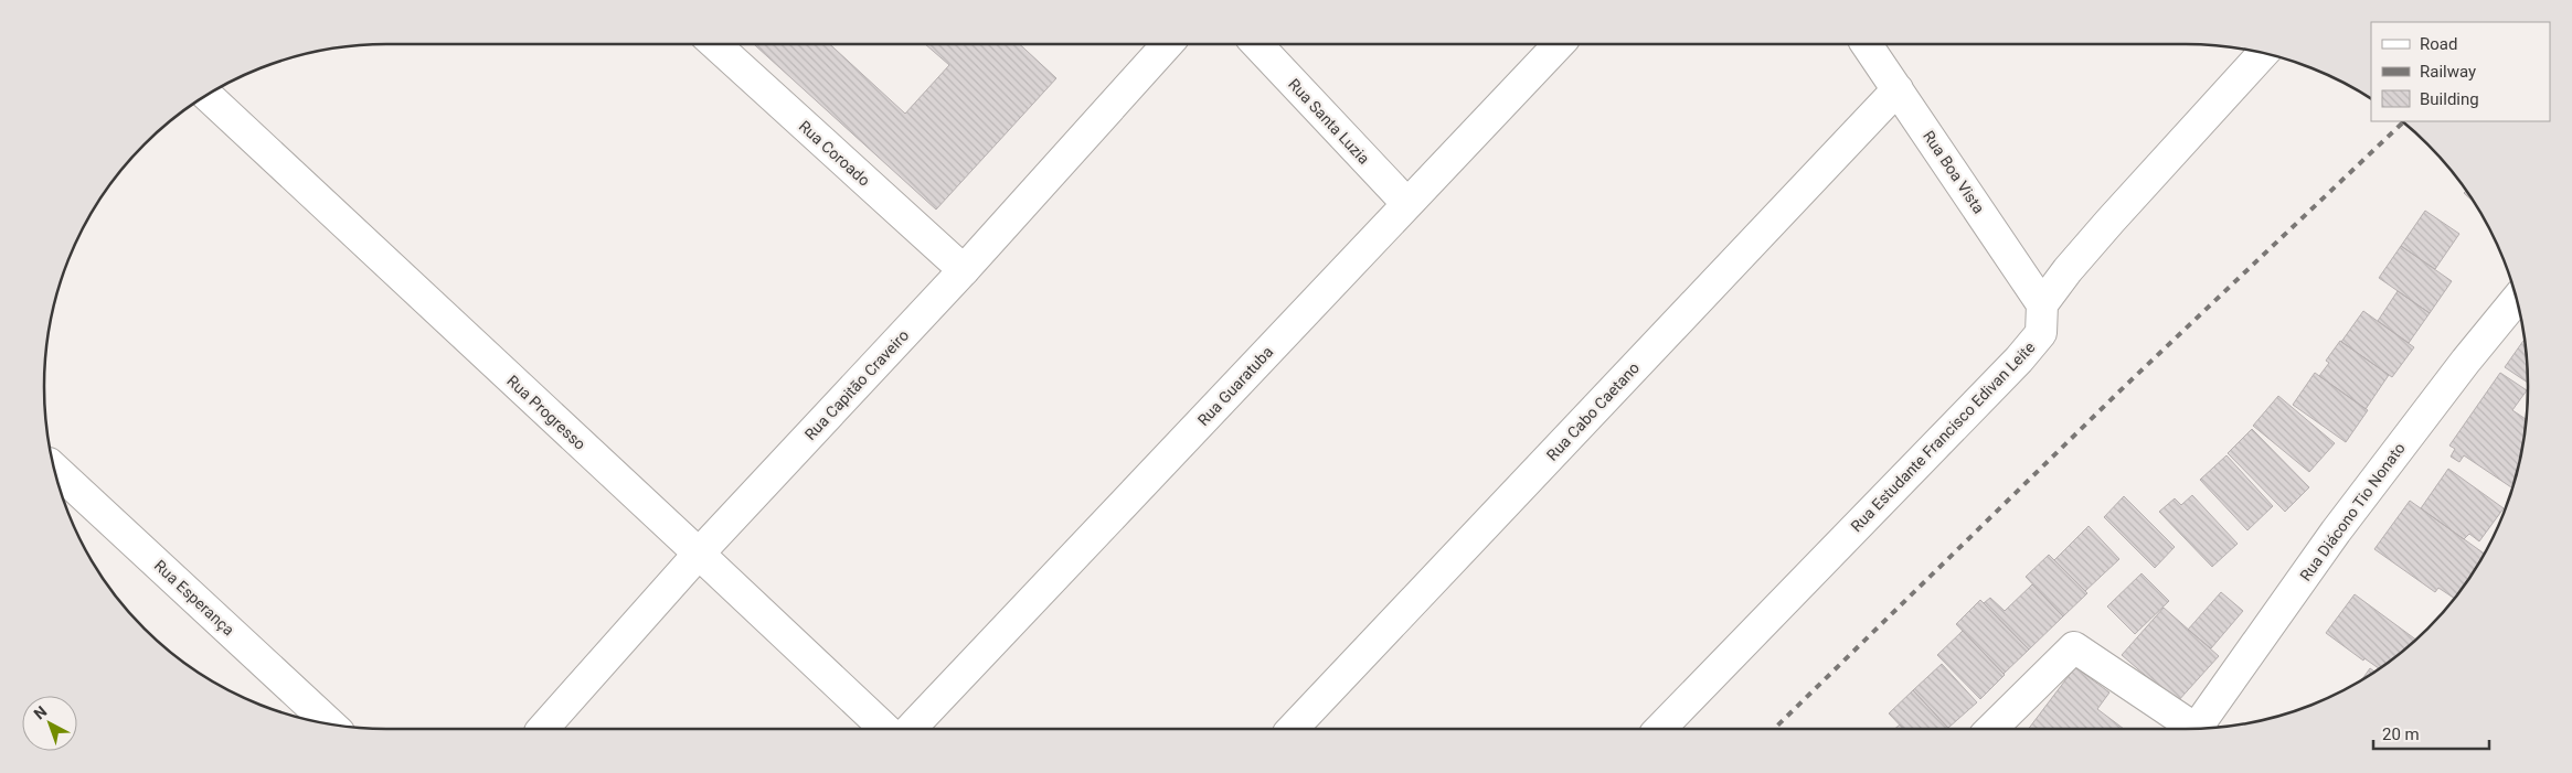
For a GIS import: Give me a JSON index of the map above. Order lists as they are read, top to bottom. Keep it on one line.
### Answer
{"streets":{"street":["Rua Santa Luzia","Rua Coroado","Rua Boa Vista","Rua Capitão Craveiro","Rua Guaratuba","Rua Cabo Caetano","Rua Progresso","Rua Estudante Francisco Edivan Leite","Rua Diácono Tio Nonato","Rua Esperança"]},"crossings":[["Rua Santa Luzia","Rua Guaratuba"],["Rua Coroado","Rua Capitão Craveiro"],["Rua Boa Vista","Rua Cabo Caetano"],["Rua Boa Vista","Rua Estudante Francisco Edivan Leite"],["Rua Capitão Craveiro","Rua Progresso"]],"legend":["Road","Railway","Building"],"scale_bar":"20 m","north":"top left"}
